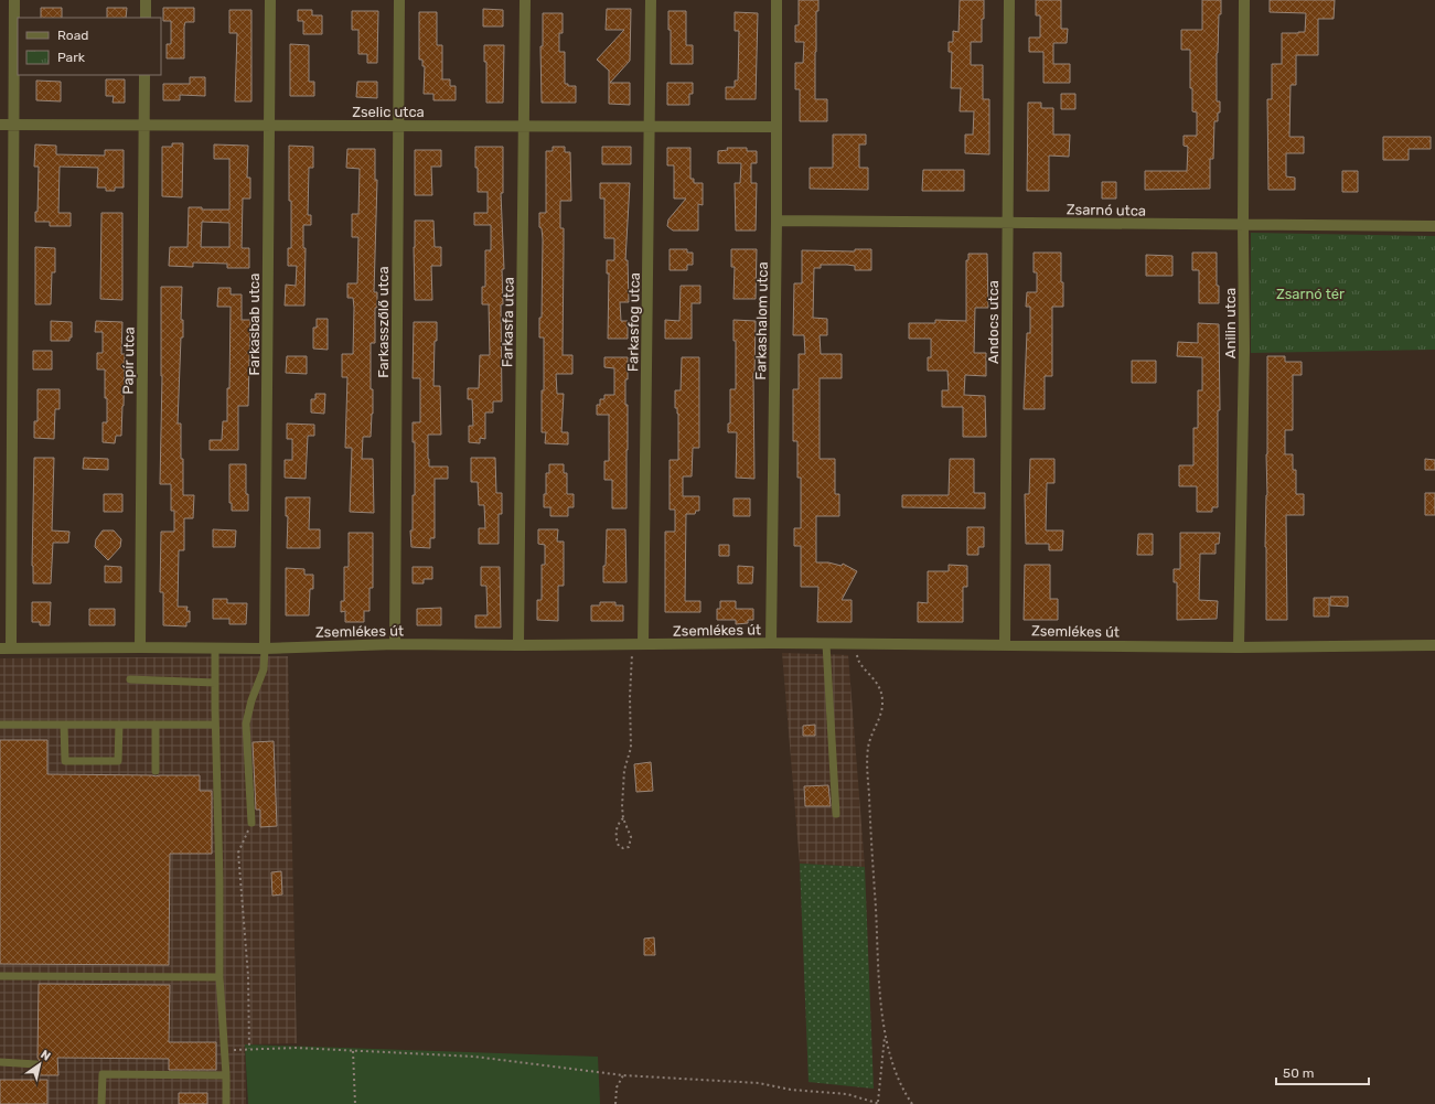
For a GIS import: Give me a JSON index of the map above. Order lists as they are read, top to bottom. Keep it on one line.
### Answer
{"streets":{"street":["Zselic utca","Zsarnó utca","Farkashalom utca","Farkasszőlő utca","Farkasfa utca","Farkasfog utca","Andocs utca","Anilin utca","Farkasbab utca","Papír utca","Zsemlékes út"]},"crossings":[["Zselic utca","Farkashalom utca"],["Zselic utca","Farkasszőlő utca"],["Zselic utca","Farkasfa utca"],["Zselic utca","Farkasfog utca"],["Zselic utca","Farkasbab utca"],["Zselic utca","Papír utca"],["Zsarnó utca","Farkashalom utca"],["Zsarnó utca","Andocs utca"],["Zsarnó utca","Anilin utca"],["Farkashalom utca","Zsemlékes út"],["Farkasszőlő utca","Zsemlékes út"],["Farkasfa utca","Zsemlékes út"],["Farkasfog utca","Zsemlékes út"],["Andocs utca","Zsemlékes út"],["Anilin utca","Zsemlékes út"],["Farkasbab utca","Zsemlékes út"],["Papír utca","Zsemlékes út"]],"parks":["Zsarnó tér"],"legend":["Road","Park"],"scale_bar":"50 m","north":"top right"}
